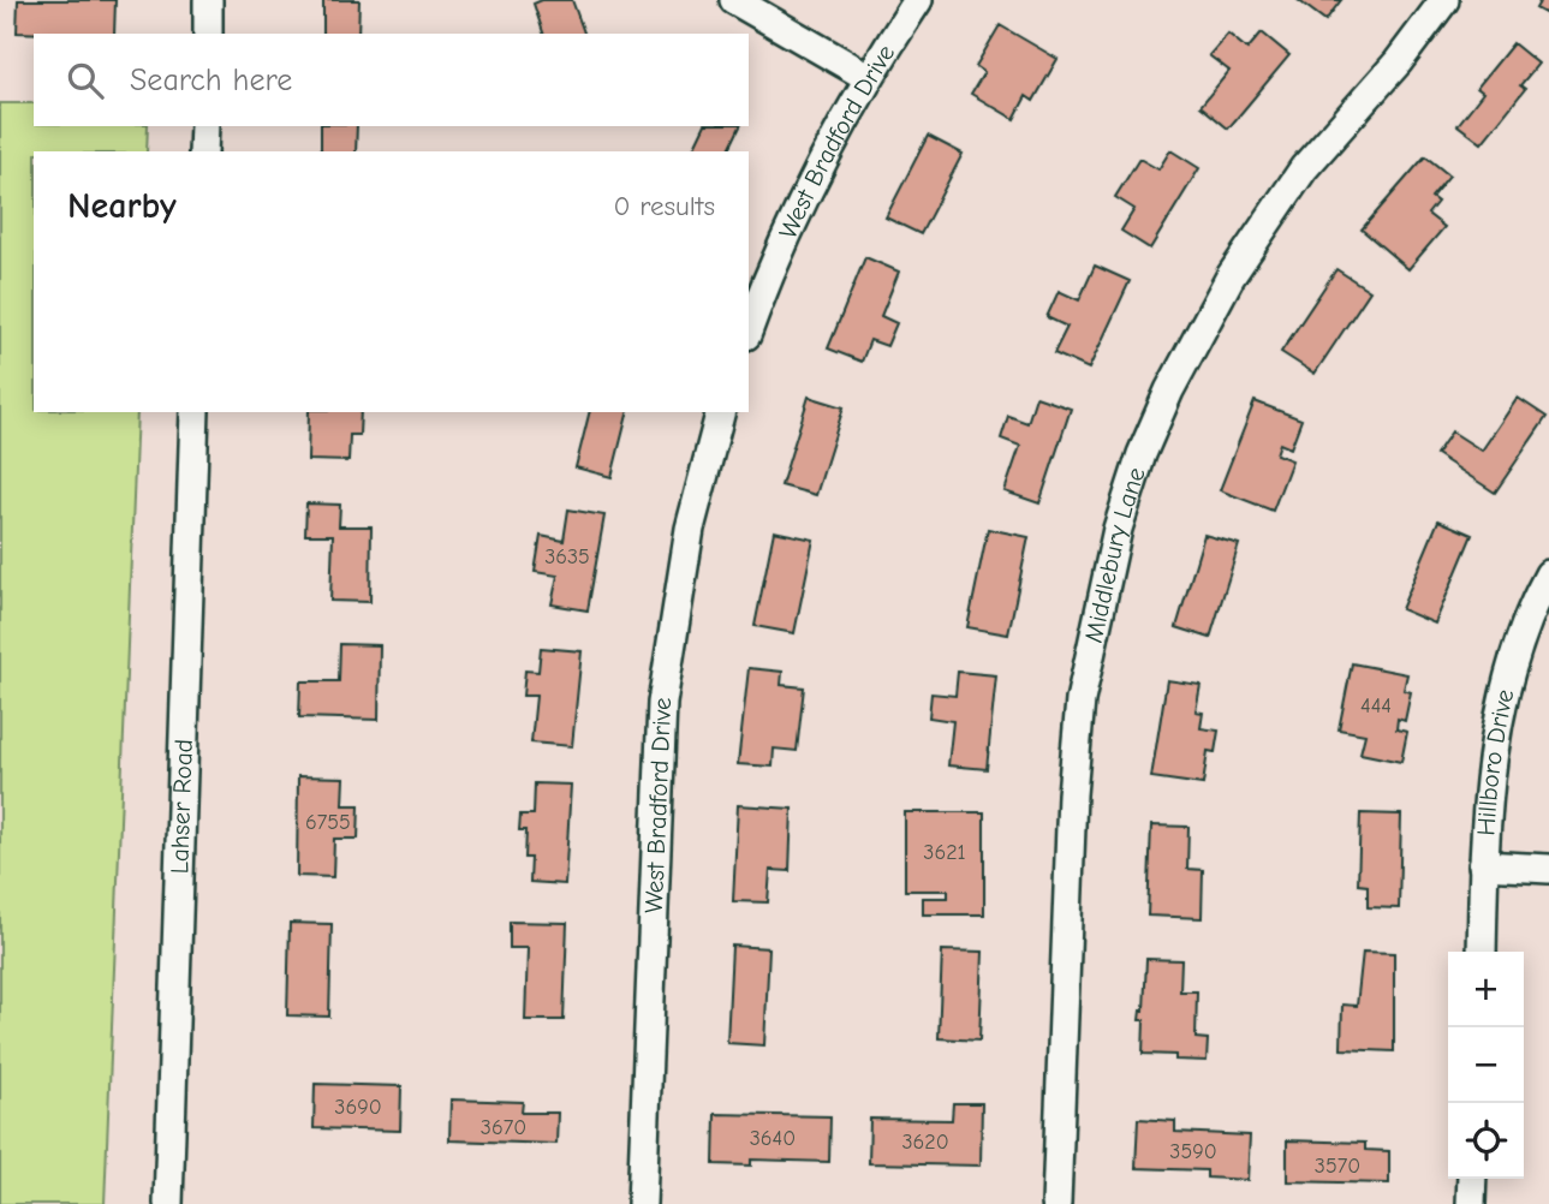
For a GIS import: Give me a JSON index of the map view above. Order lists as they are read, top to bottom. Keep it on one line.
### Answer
{"streets":{"street":["West Bradford Drive","Middlebury Lane","Hillboro Drive","Lahser Road"]},"house_numbers":["3635","444","6755","3621","3690","3670","3640","3620","3590","3570"],"page":{"search":"Search here","heading":["Nearby","0 results"],"map_buttons":["+","−"]}}
